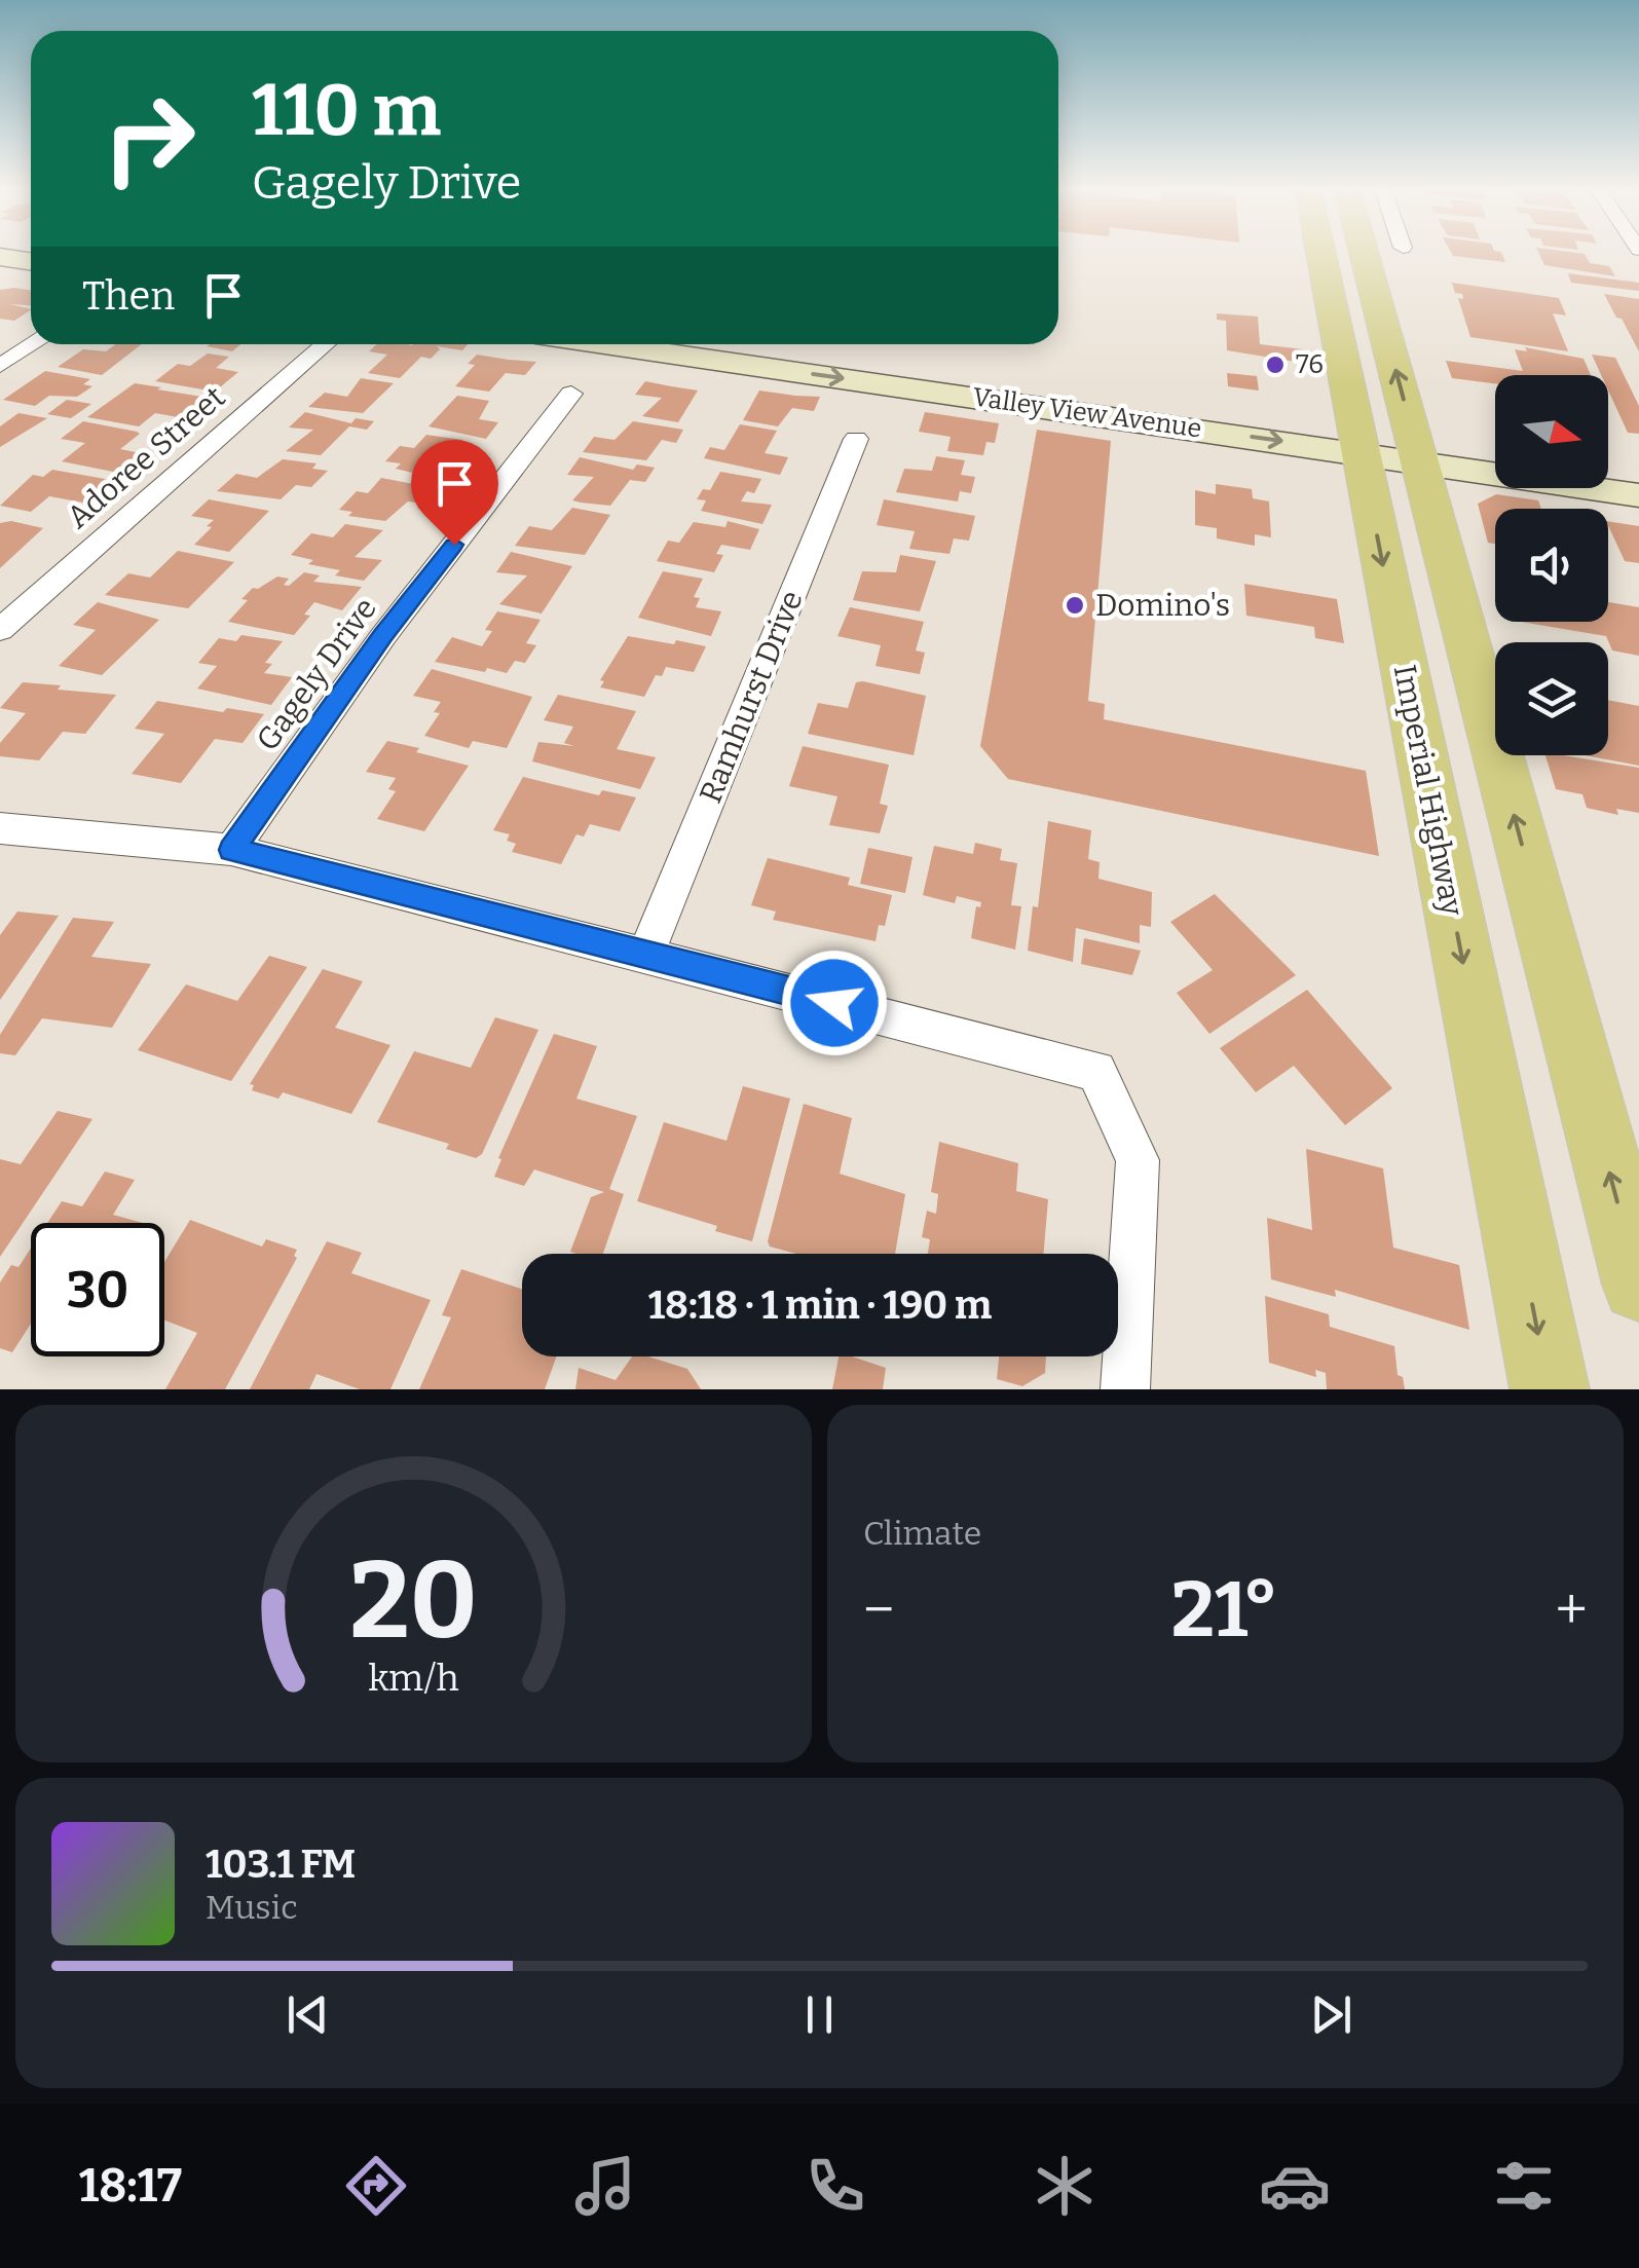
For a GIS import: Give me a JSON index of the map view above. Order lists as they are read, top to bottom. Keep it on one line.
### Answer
{"streets":{"main road":["Valley View Avenue","Imperial Highway"],"street":["Adoree Street","Gagely Drive","Ramhurst Drive"]},"crossings":[["Valley View Avenue","Imperial Highway"]],"places":["76","Domino's"],"north":"right","page":{"turn":["110 m","Gagely Drive"],"then":"Then","limit":"30","trip":"18:18 · 1 min · 190 m","tile":"Climate","heat":["−","21°","+"],"song":["103.1 FM","Music"],"tabs":"18:17","gauge":["20","km/h"]}}
